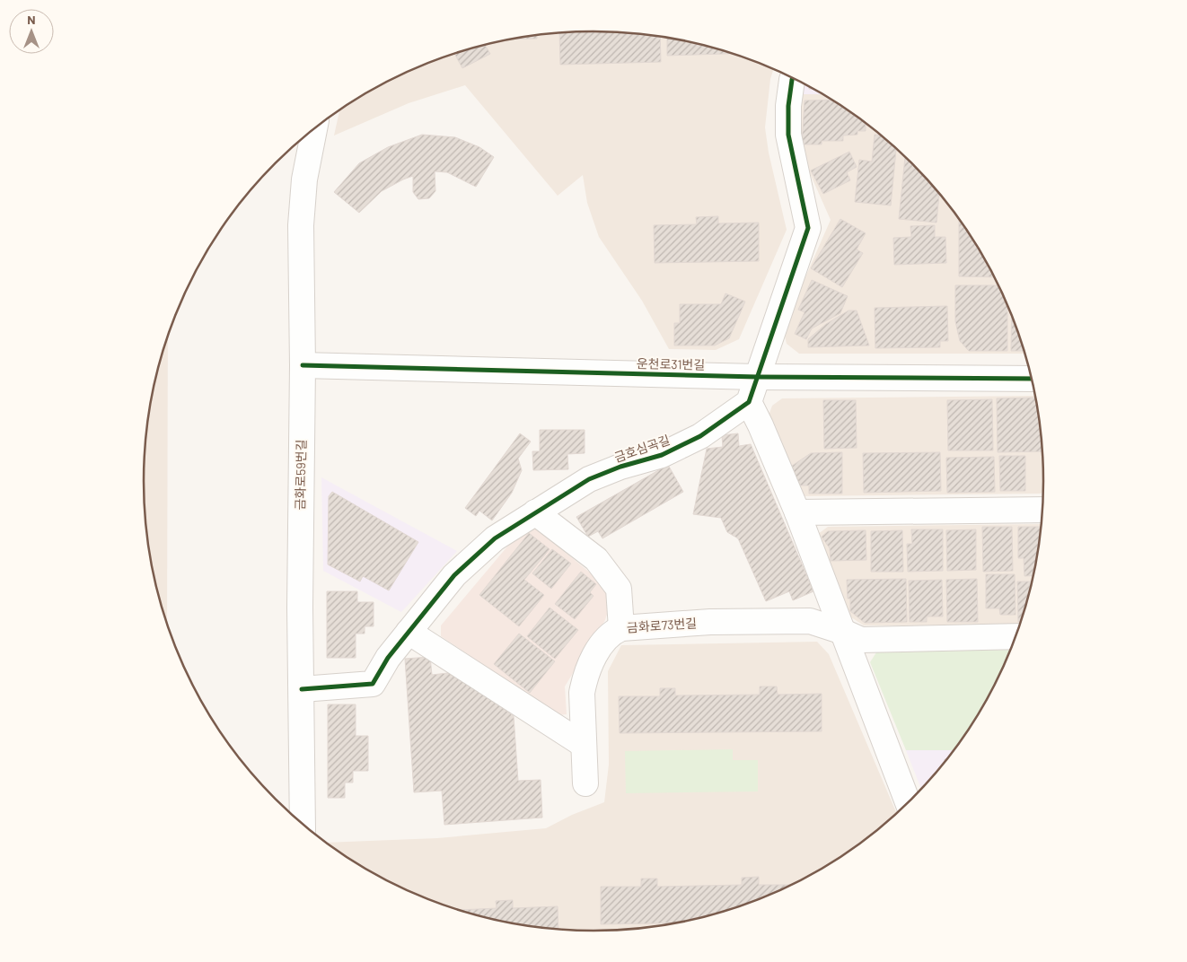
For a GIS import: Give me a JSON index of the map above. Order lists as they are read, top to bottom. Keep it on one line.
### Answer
{"streets":{"street":["운천로31번길","금호심곡길","금화로59번길","금화로73번길"]},"crossings":[["운천로31번길","금화로59번길"],["금호심곡길","금화로59번길"]],"north":"top"}
